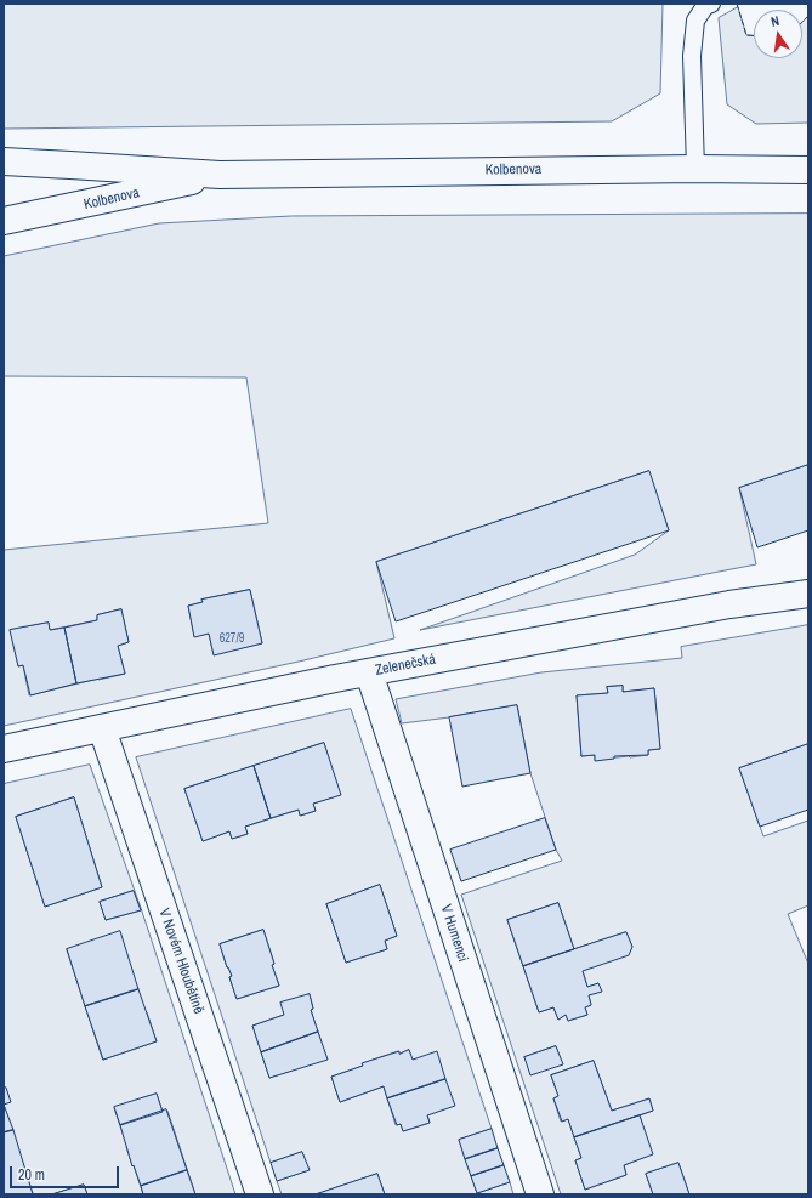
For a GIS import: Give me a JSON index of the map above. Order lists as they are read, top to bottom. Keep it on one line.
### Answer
{"streets":{"street":["Kolbenova","Zelenečská","V Humenci","V Novém Hloubětíně"]},"crossings":[["Zelenečská","V Humenci"],["Zelenečská","V Novém Hloubětíně"]],"house_numbers":["627/9"],"scale_bar":"20 m","north":"top"}
